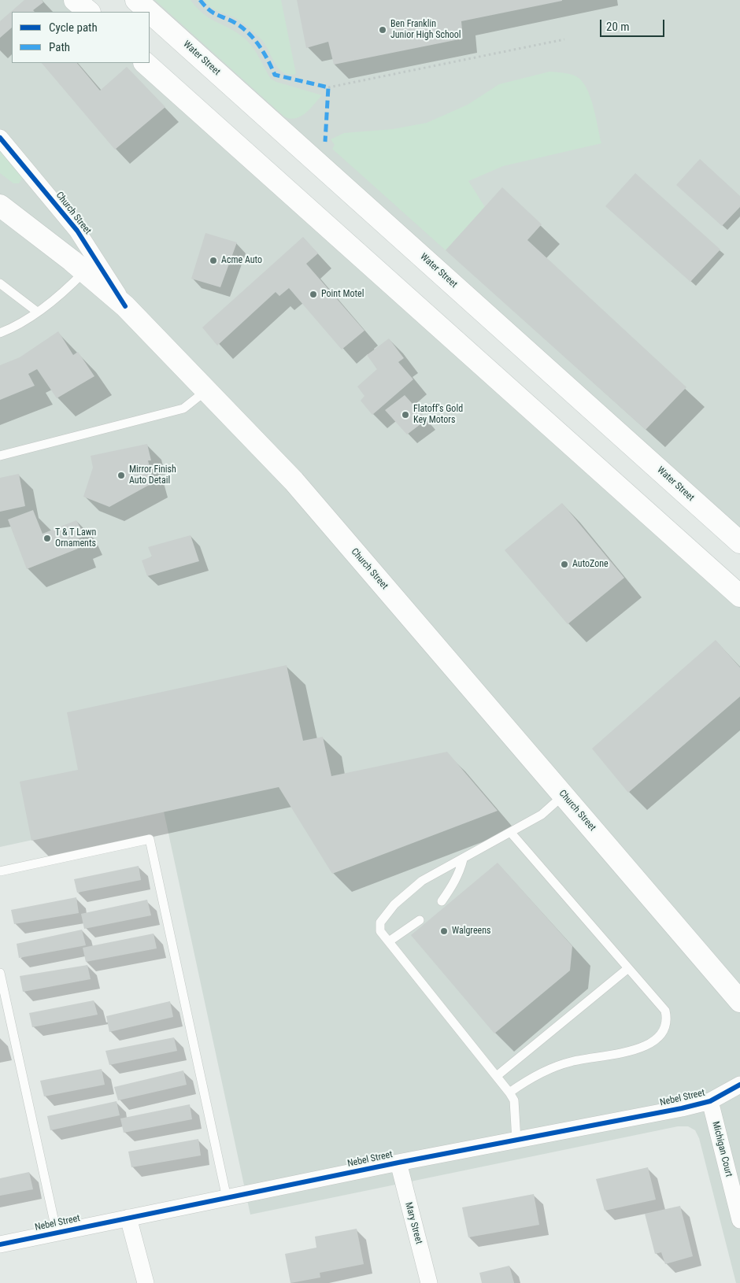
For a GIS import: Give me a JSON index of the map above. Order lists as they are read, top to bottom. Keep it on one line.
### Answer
{"streets":{"main road":["Water Street","Church Street"],"street":["Nebel Street","Michigan Court","Mary Street"]},"crossings":[["Nebel Street","Michigan Court"],["Nebel Street","Mary Street"]],"places":["Ben Franklin Junior High School","Acme Auto","Point Motel","Flatoff's Gold Key Motors","Mirror Finish Auto Detail","T & T Lawn Ornaments","AutoZone","Walgreens"],"legend":["Cycle path","Path"],"scale_bar":"20 m"}
